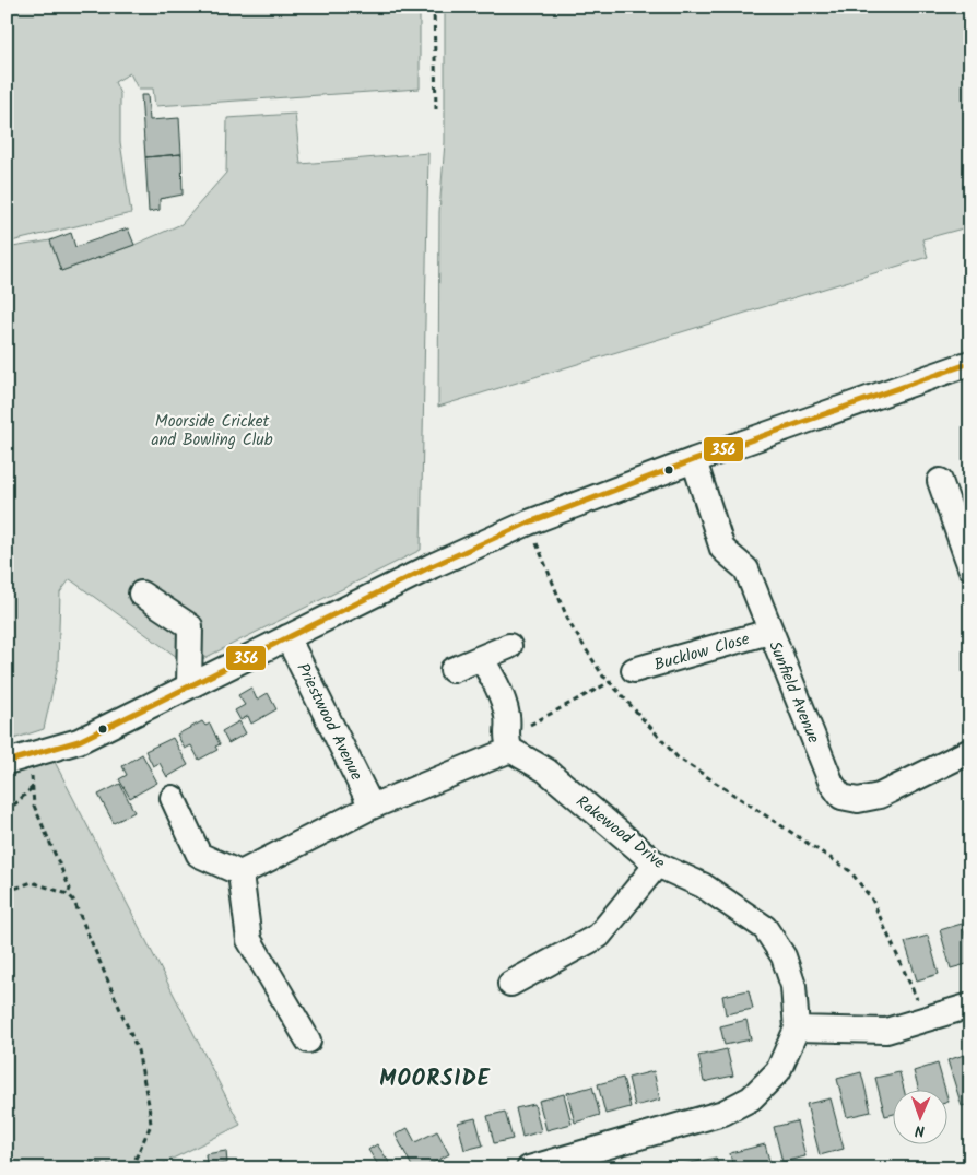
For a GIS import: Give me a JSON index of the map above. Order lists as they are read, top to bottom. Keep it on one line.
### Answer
{"streets":{"street":["Bucklow Close","Sunfield Avenue","Priestwood Avenue","Rakewood Drive"]},"crossings":[["Bucklow Close","Sunfield Avenue"]],"districts":["MOORSIDE"],"parks":["Moorside Cricket and Bowling Club"],"lines":["transit line 356"],"north":"bottom"}
